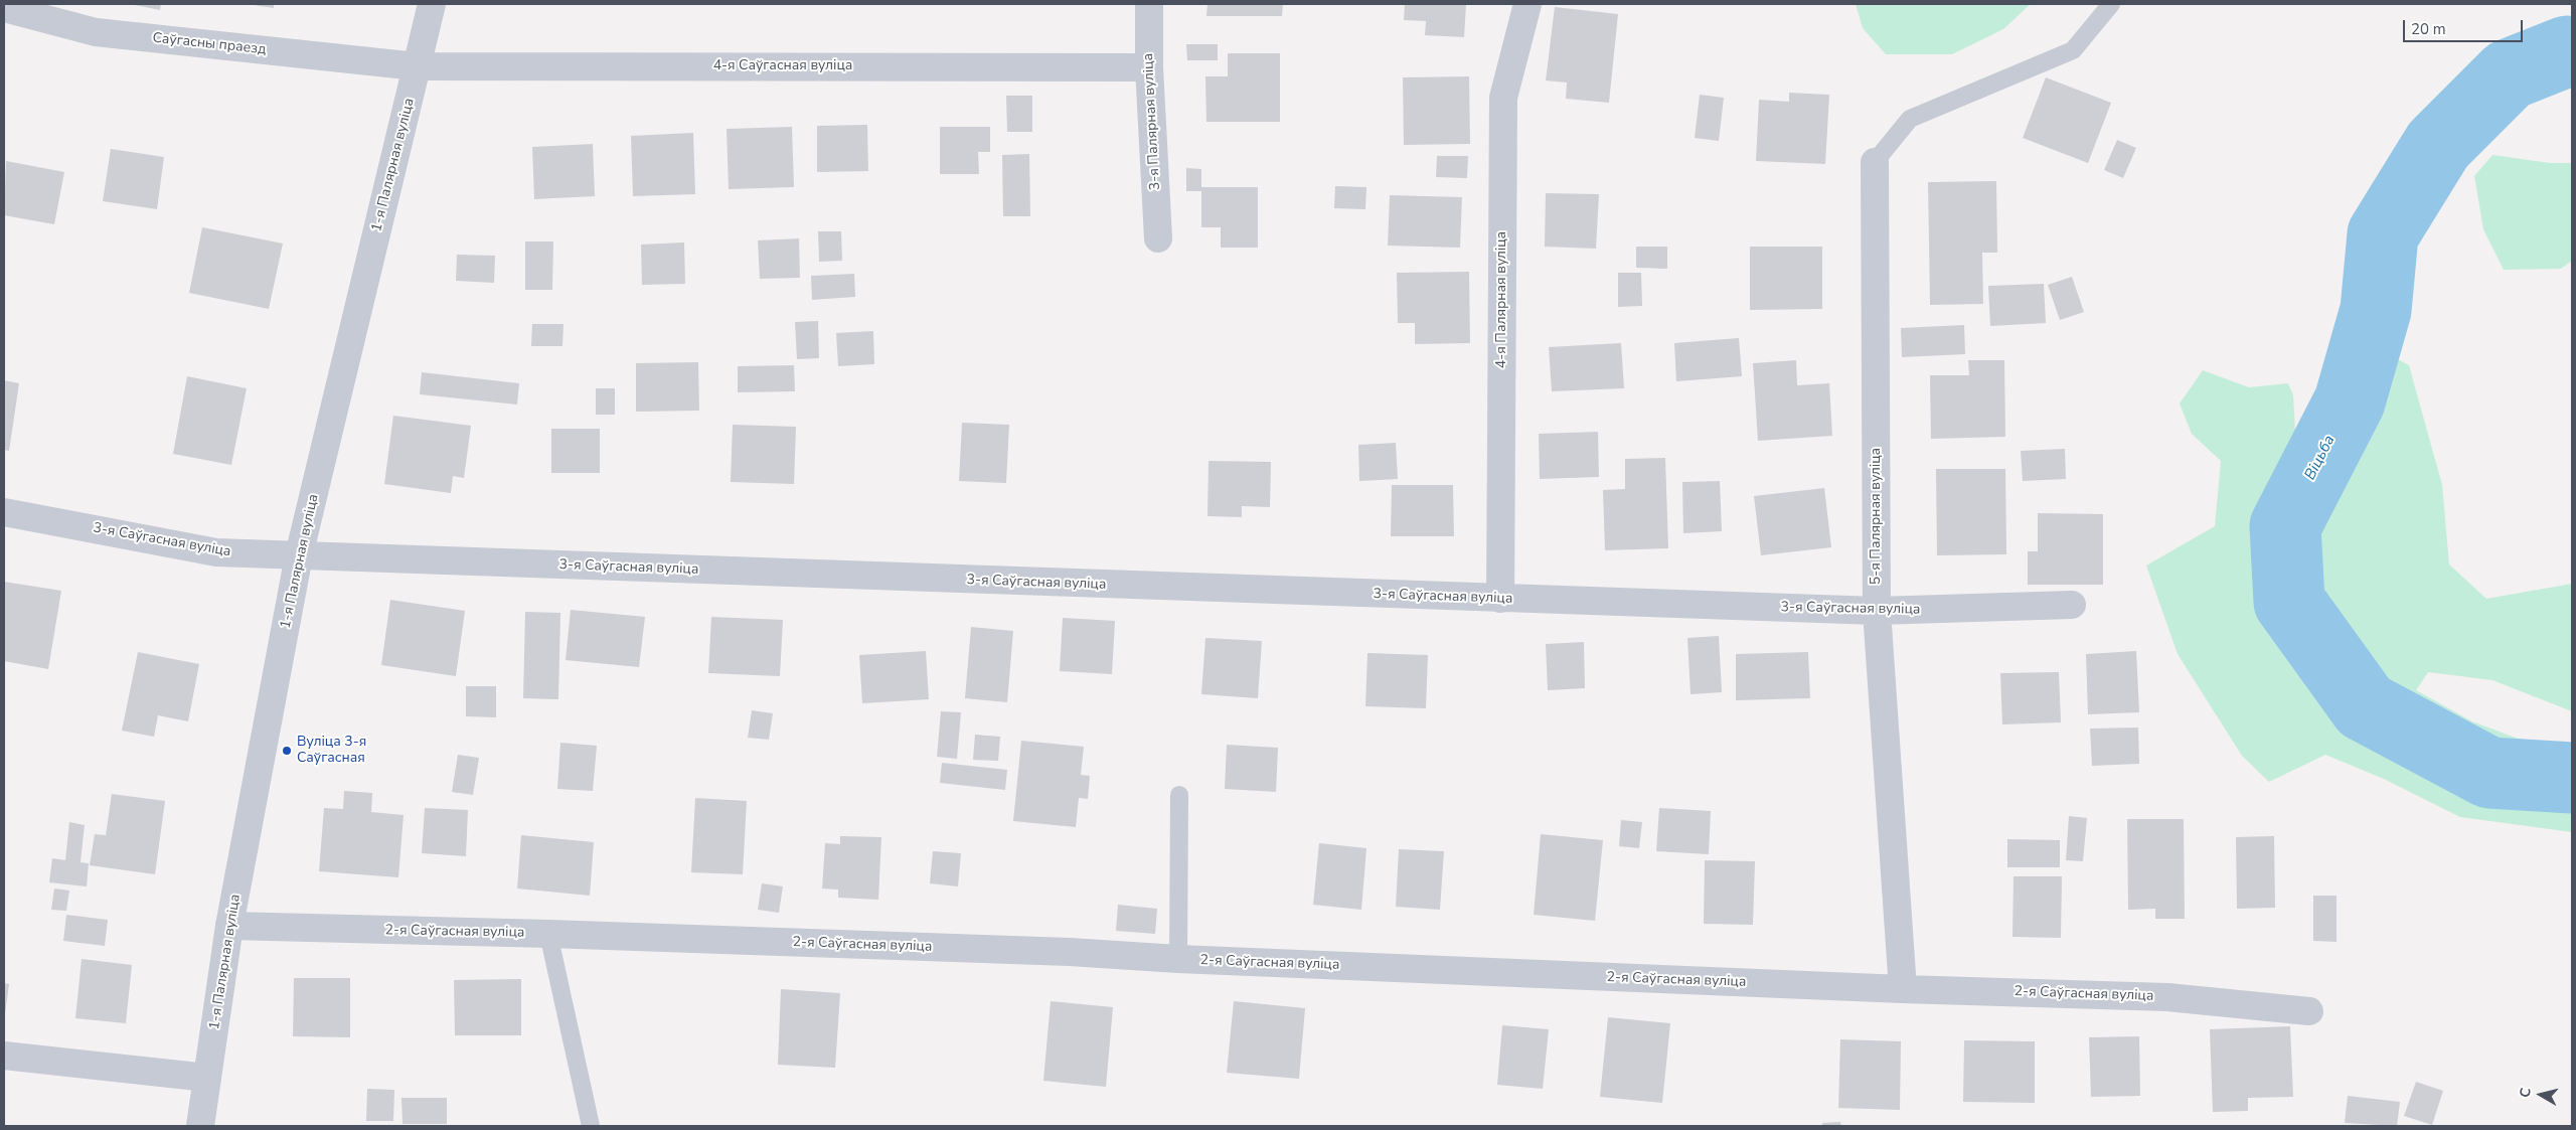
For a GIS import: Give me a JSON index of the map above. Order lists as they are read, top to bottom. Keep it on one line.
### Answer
{"streets":{"street":["Саўгасны праезд","4-я Саўгасная вуліца","3-я Палярная вуліца","1-я Палярная вуліца","4-я Палярная вуліца","5-я Палярная вуліца","3-я Саўгасная вуліца","2-я Саўгасная вуліца"]},"crossings":[["Саўгасны праезд","4-я Саўгасная вуліца"],["Саўгасны праезд","1-я Палярная вуліца"],["4-я Саўгасная вуліца","3-я Палярная вуліца"],["4-я Саўгасная вуліца","1-я Палярная вуліца"],["1-я Палярная вуліца","3-я Саўгасная вуліца"],["1-я Палярная вуліца","2-я Саўгасная вуліца"],["4-я Палярная вуліца","3-я Саўгасная вуліца"],["5-я Палярная вуліца","3-я Саўгасная вуліца"],["5-я Палярная вуліца","2-я Саўгасная вуліца"]],"water":["Віцьба"],"places":["Вуліца 3-я Саўгасная"],"scale_bar":"20 m","north":"left"}
